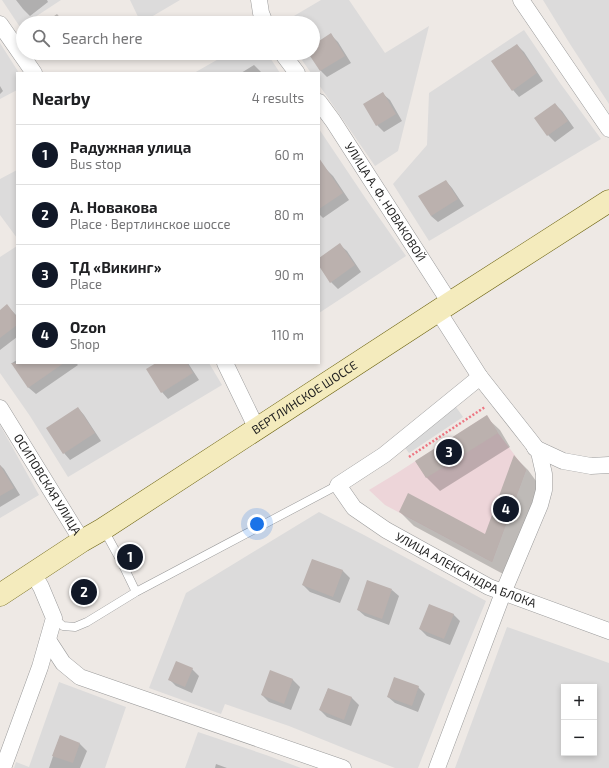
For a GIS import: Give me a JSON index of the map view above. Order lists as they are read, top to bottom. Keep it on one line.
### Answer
{"streets":{"main road":["ВЕРТЛИНСКОЕ ШОССЕ"],"street":["УЛИЦА А. Ф. НОВАКОВОЙ","ОСИПОВСКАЯ УЛИЦА","УЛИЦА АЛЕКСАНДРА БЛОКА"]},"crossings":[["УЛИЦА А. Ф. НОВАКОВОЙ","ВЕРТЛИНСКОЕ ШОССЕ"],["ВЕРТЛИНСКОЕ ШОССЕ","ОСИПОВСКАЯ УЛИЦА"]],"page":{"search":"Search here","heading":["Nearby","4 results"],"list":[{"mark":"1","name":"Радужная улица","note":"Bus stop","value":"60 m"},{"mark":"2","name":"А. Новакова","note":"Place · Вертлинское шоссе","value":"80 m"},{"mark":"3","name":"ТД «Викинг»","note":"Place","value":"90 m"},{"mark":"4","name":"Ozon","note":"Shop","value":"110 m"}],"pins":["3","4","1","2"],"map_buttons":["+","−"]}}
